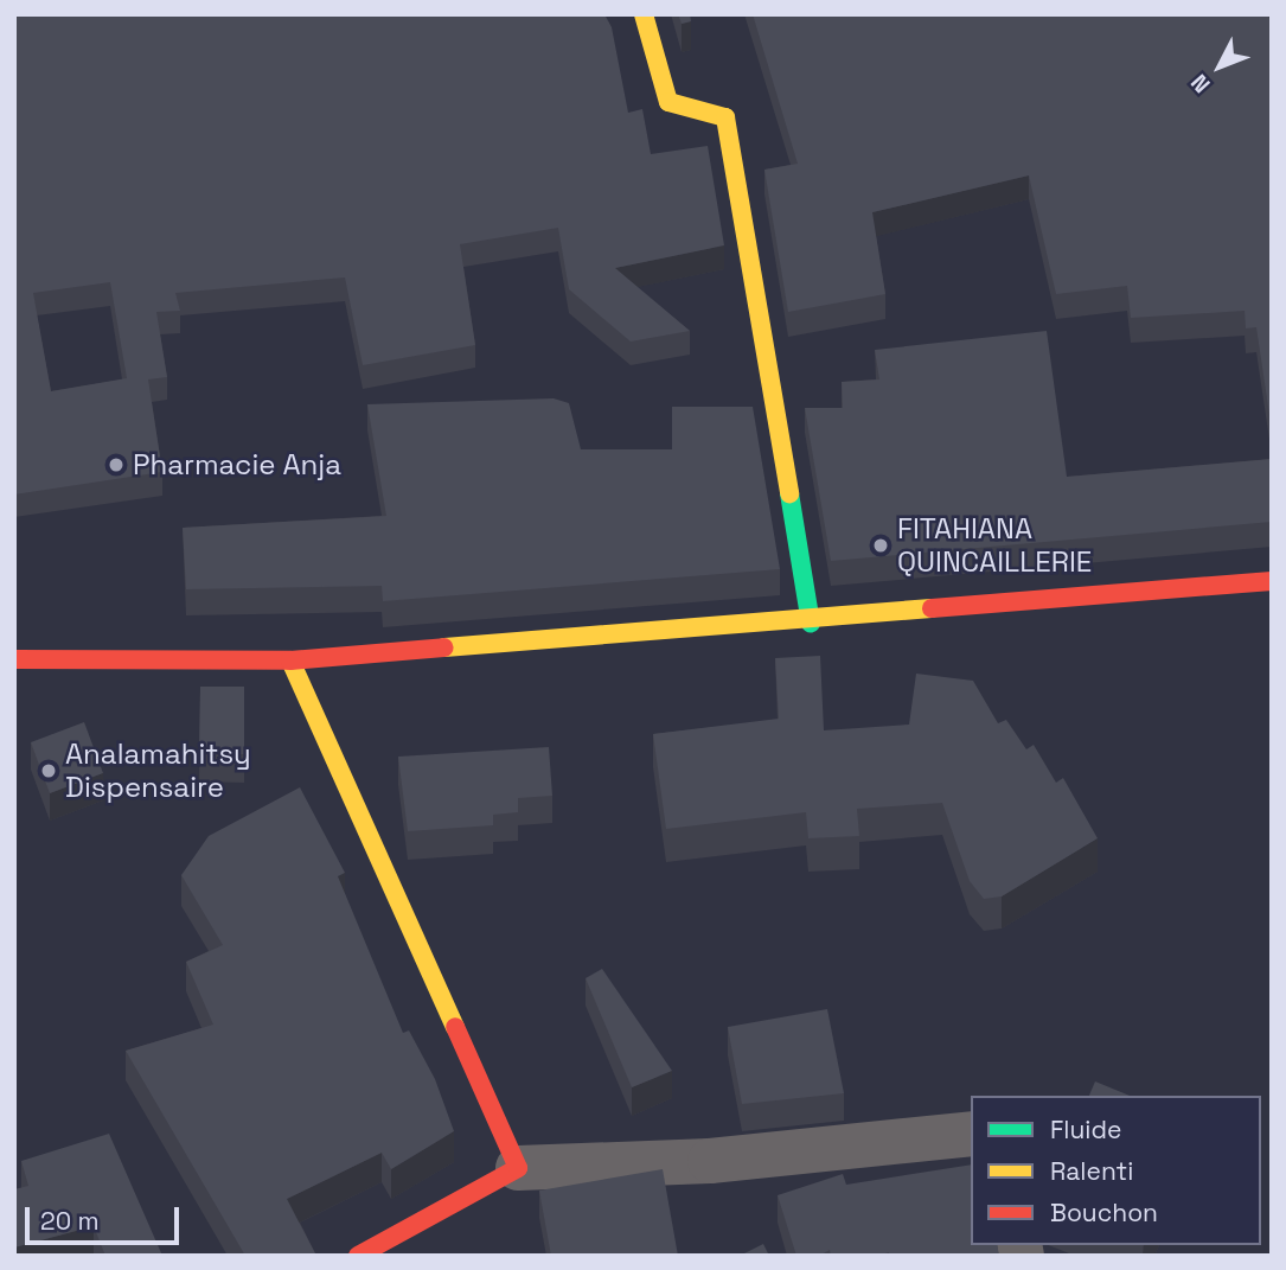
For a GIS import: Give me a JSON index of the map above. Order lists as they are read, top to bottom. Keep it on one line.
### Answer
{"places":["Pharmacie Anja","FITAHIANA QUINCAILLERIE","Analamahitsy Dispensaire"],"legend":["Fluide","Ralenti","Bouchon"],"scale_bar":"20 m","north":"bottom left"}
